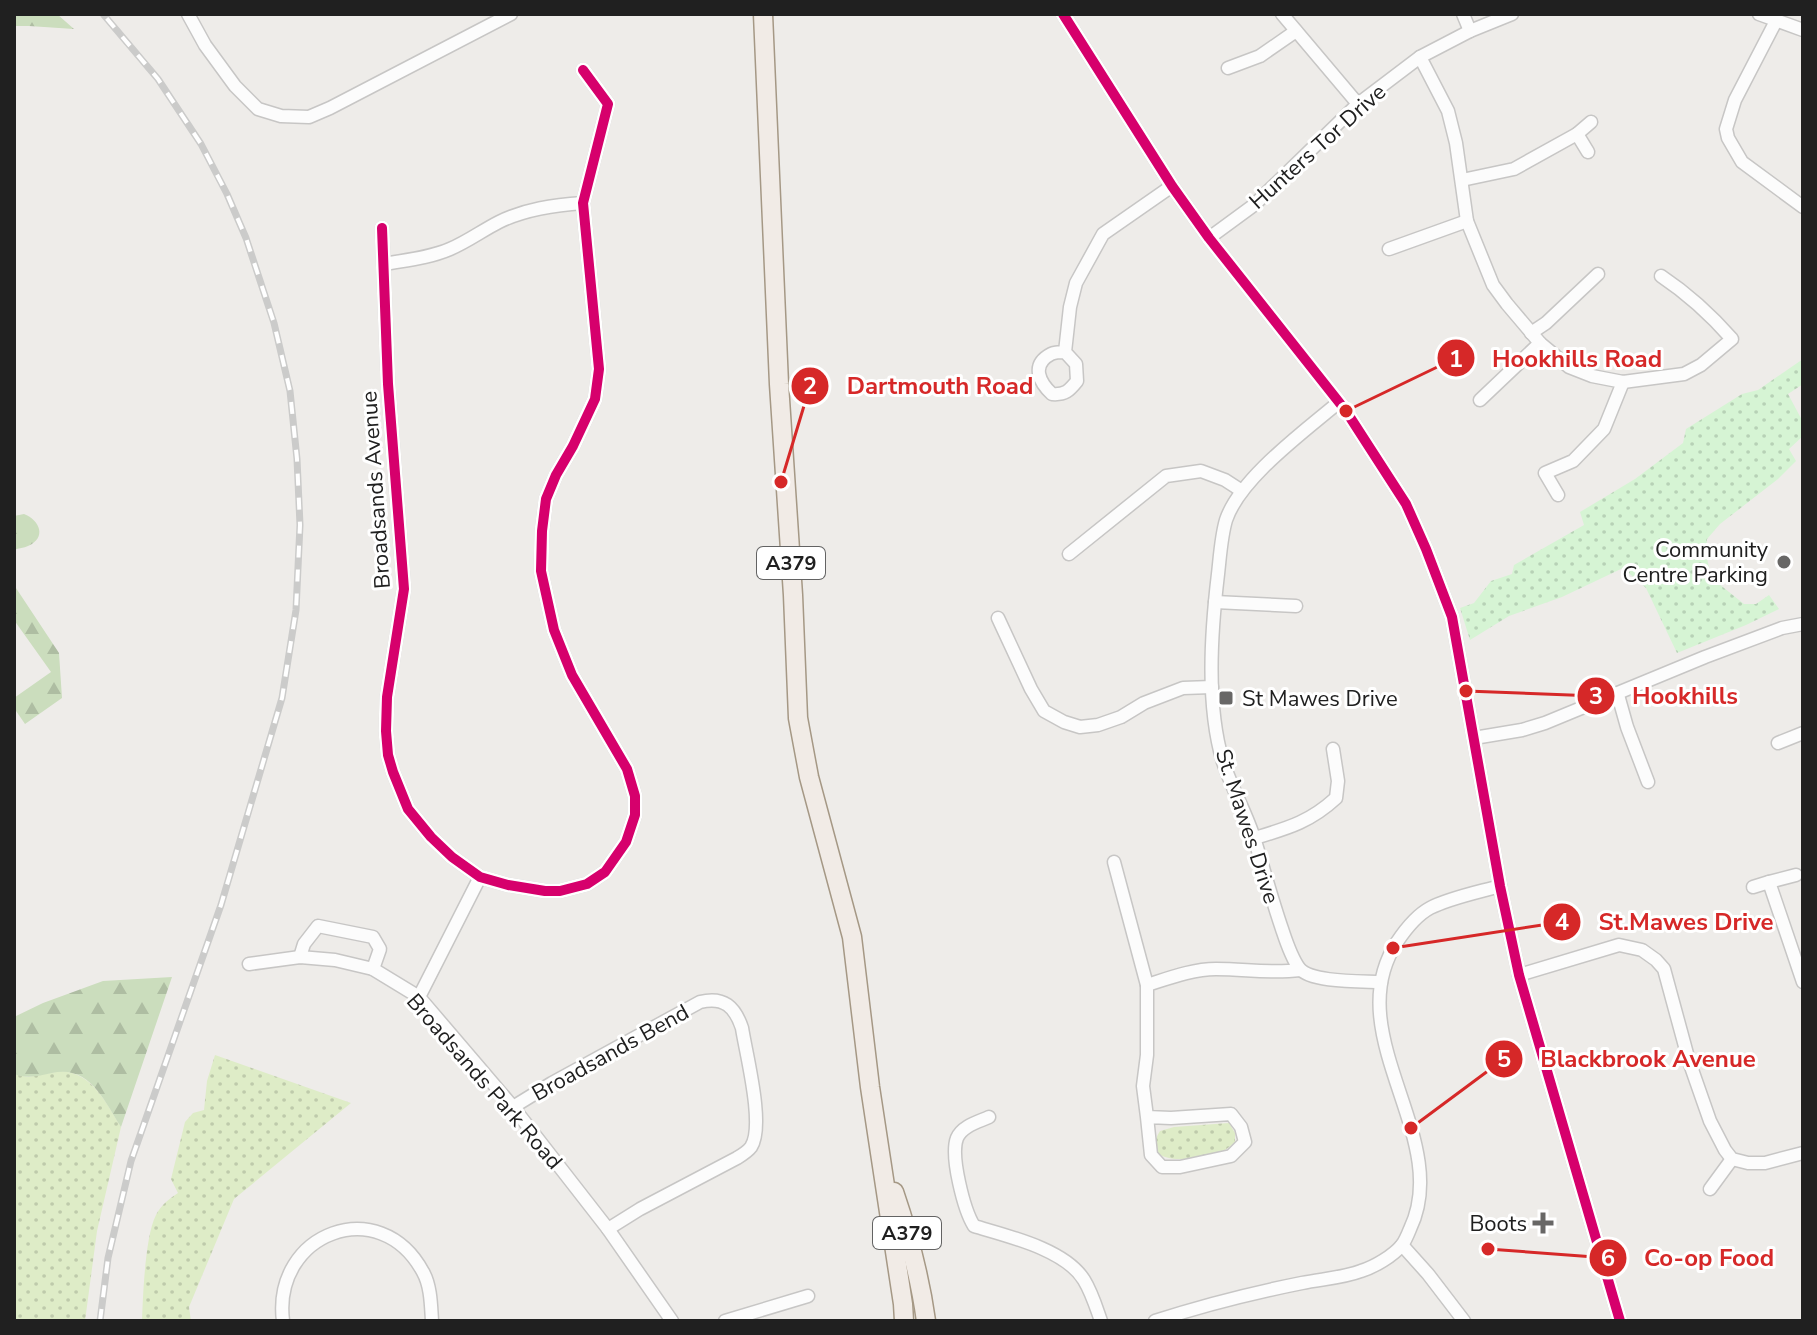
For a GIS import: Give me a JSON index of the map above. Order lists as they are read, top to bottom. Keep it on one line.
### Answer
{"streets":{"main road":["A379"],"street":["Hunters Tor Drive","Broadsands Avenue","St. Mawes Drive","Broadsands Bend","Broadsands Park Road"]},"crossings":[["Broadsands Bend","Broadsands Park Road"]],"places":{"other":["Hookhills Road","Dartmouth Road","Community Centre Parking","Hookhills","St.Mawes Drive","Blackbrook Avenue","Co-op Food"],"transit":["St Mawes Drive"],"health":["Boots"]}}
